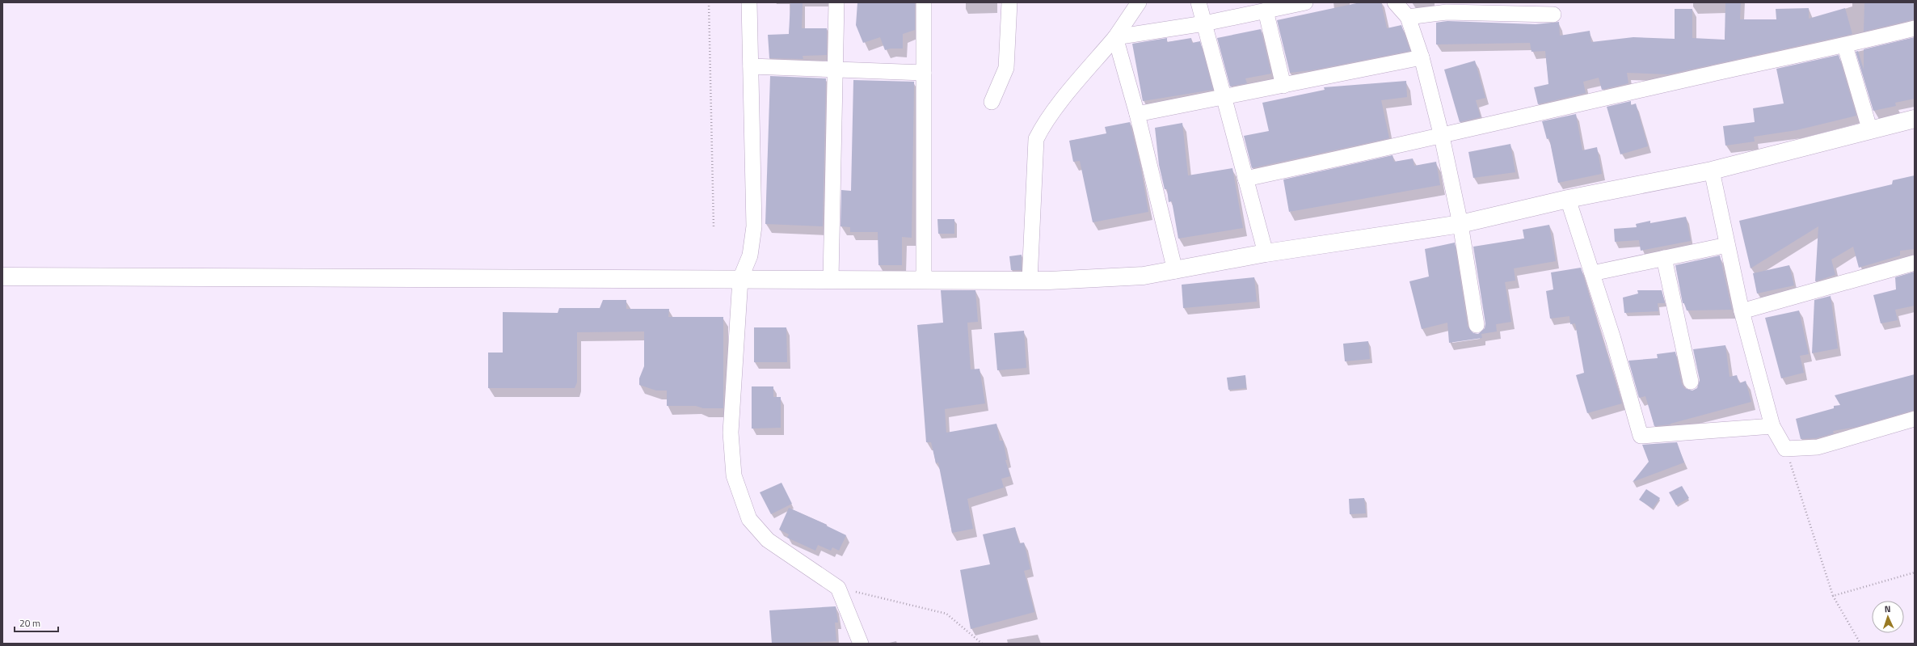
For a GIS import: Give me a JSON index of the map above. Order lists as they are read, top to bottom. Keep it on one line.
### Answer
{"scale_bar":"20 m","north":"top"}
